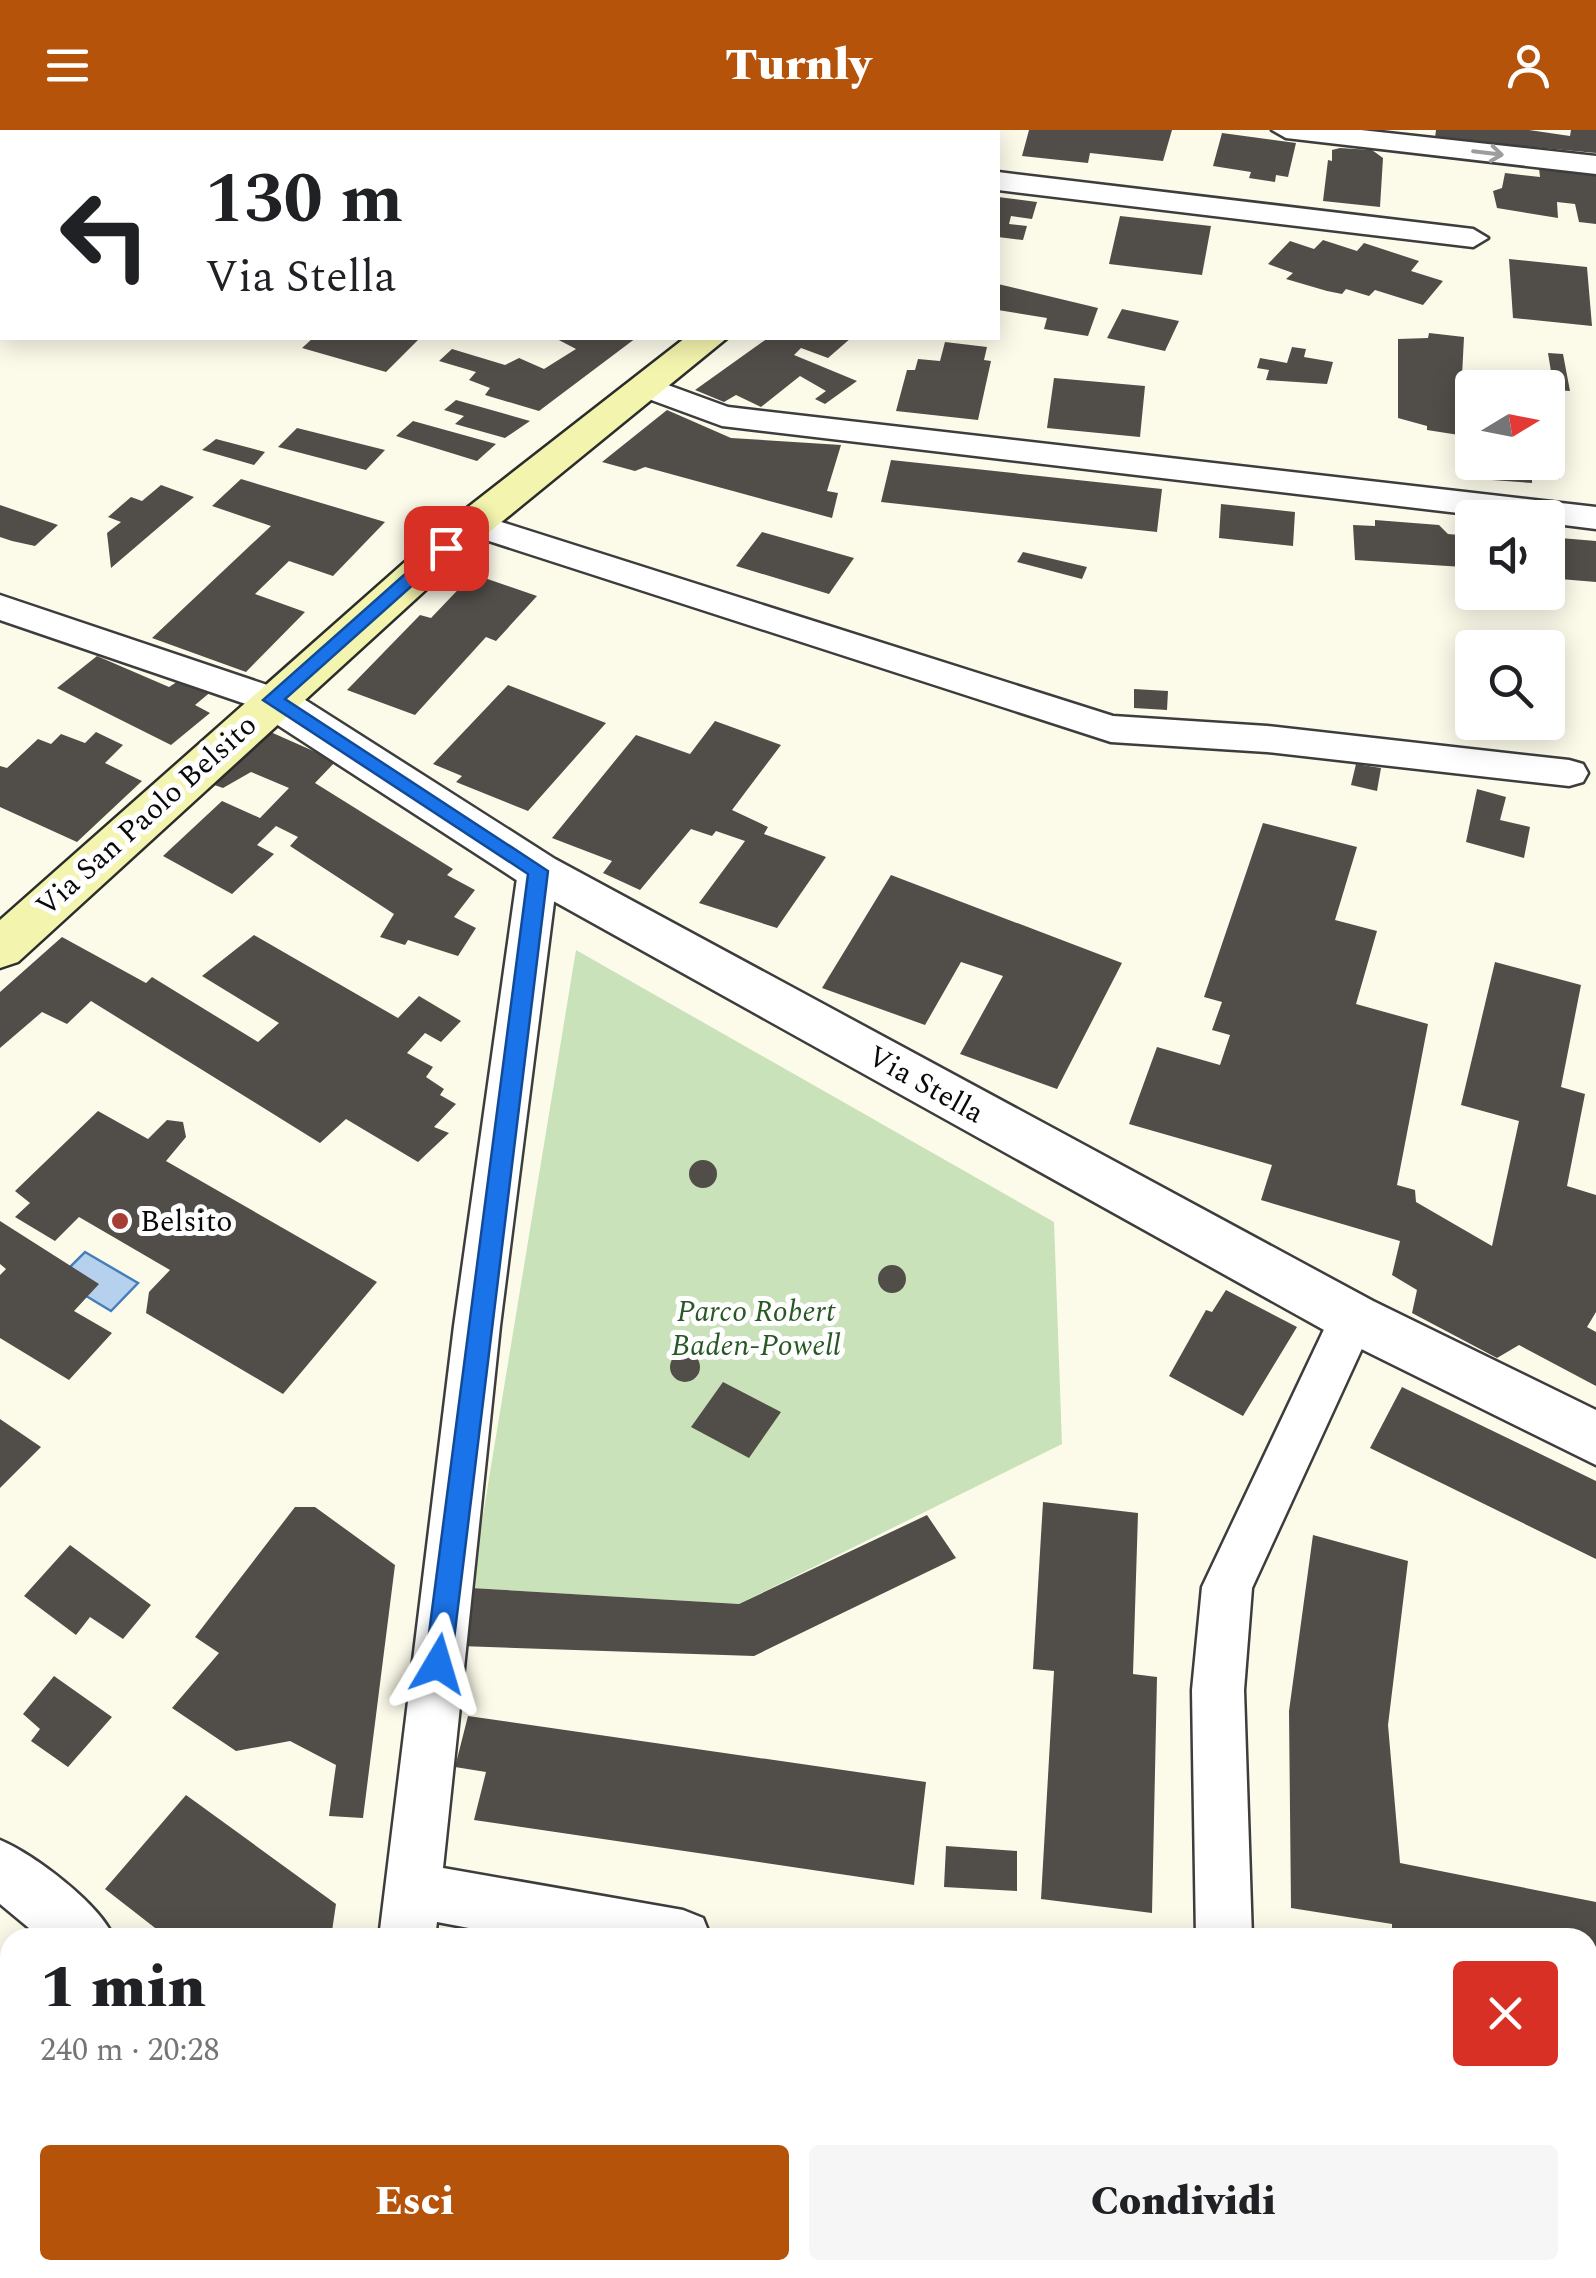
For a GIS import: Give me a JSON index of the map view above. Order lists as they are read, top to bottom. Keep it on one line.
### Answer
{"streets":{"main road":["Via San Paolo Belsito"],"street":["Via Stella"]},"crossings":[["Via San Paolo Belsito","Via Stella"]],"parks":["Parco Robert Baden-Powell"],"places":["Belsito"],"north":"right","page":{"header":"Turnly","turn":["130 m","Via Stella"],"heading":["1 min","240 m · 20:28"],"buttons":["Esci","Condividi"]}}
